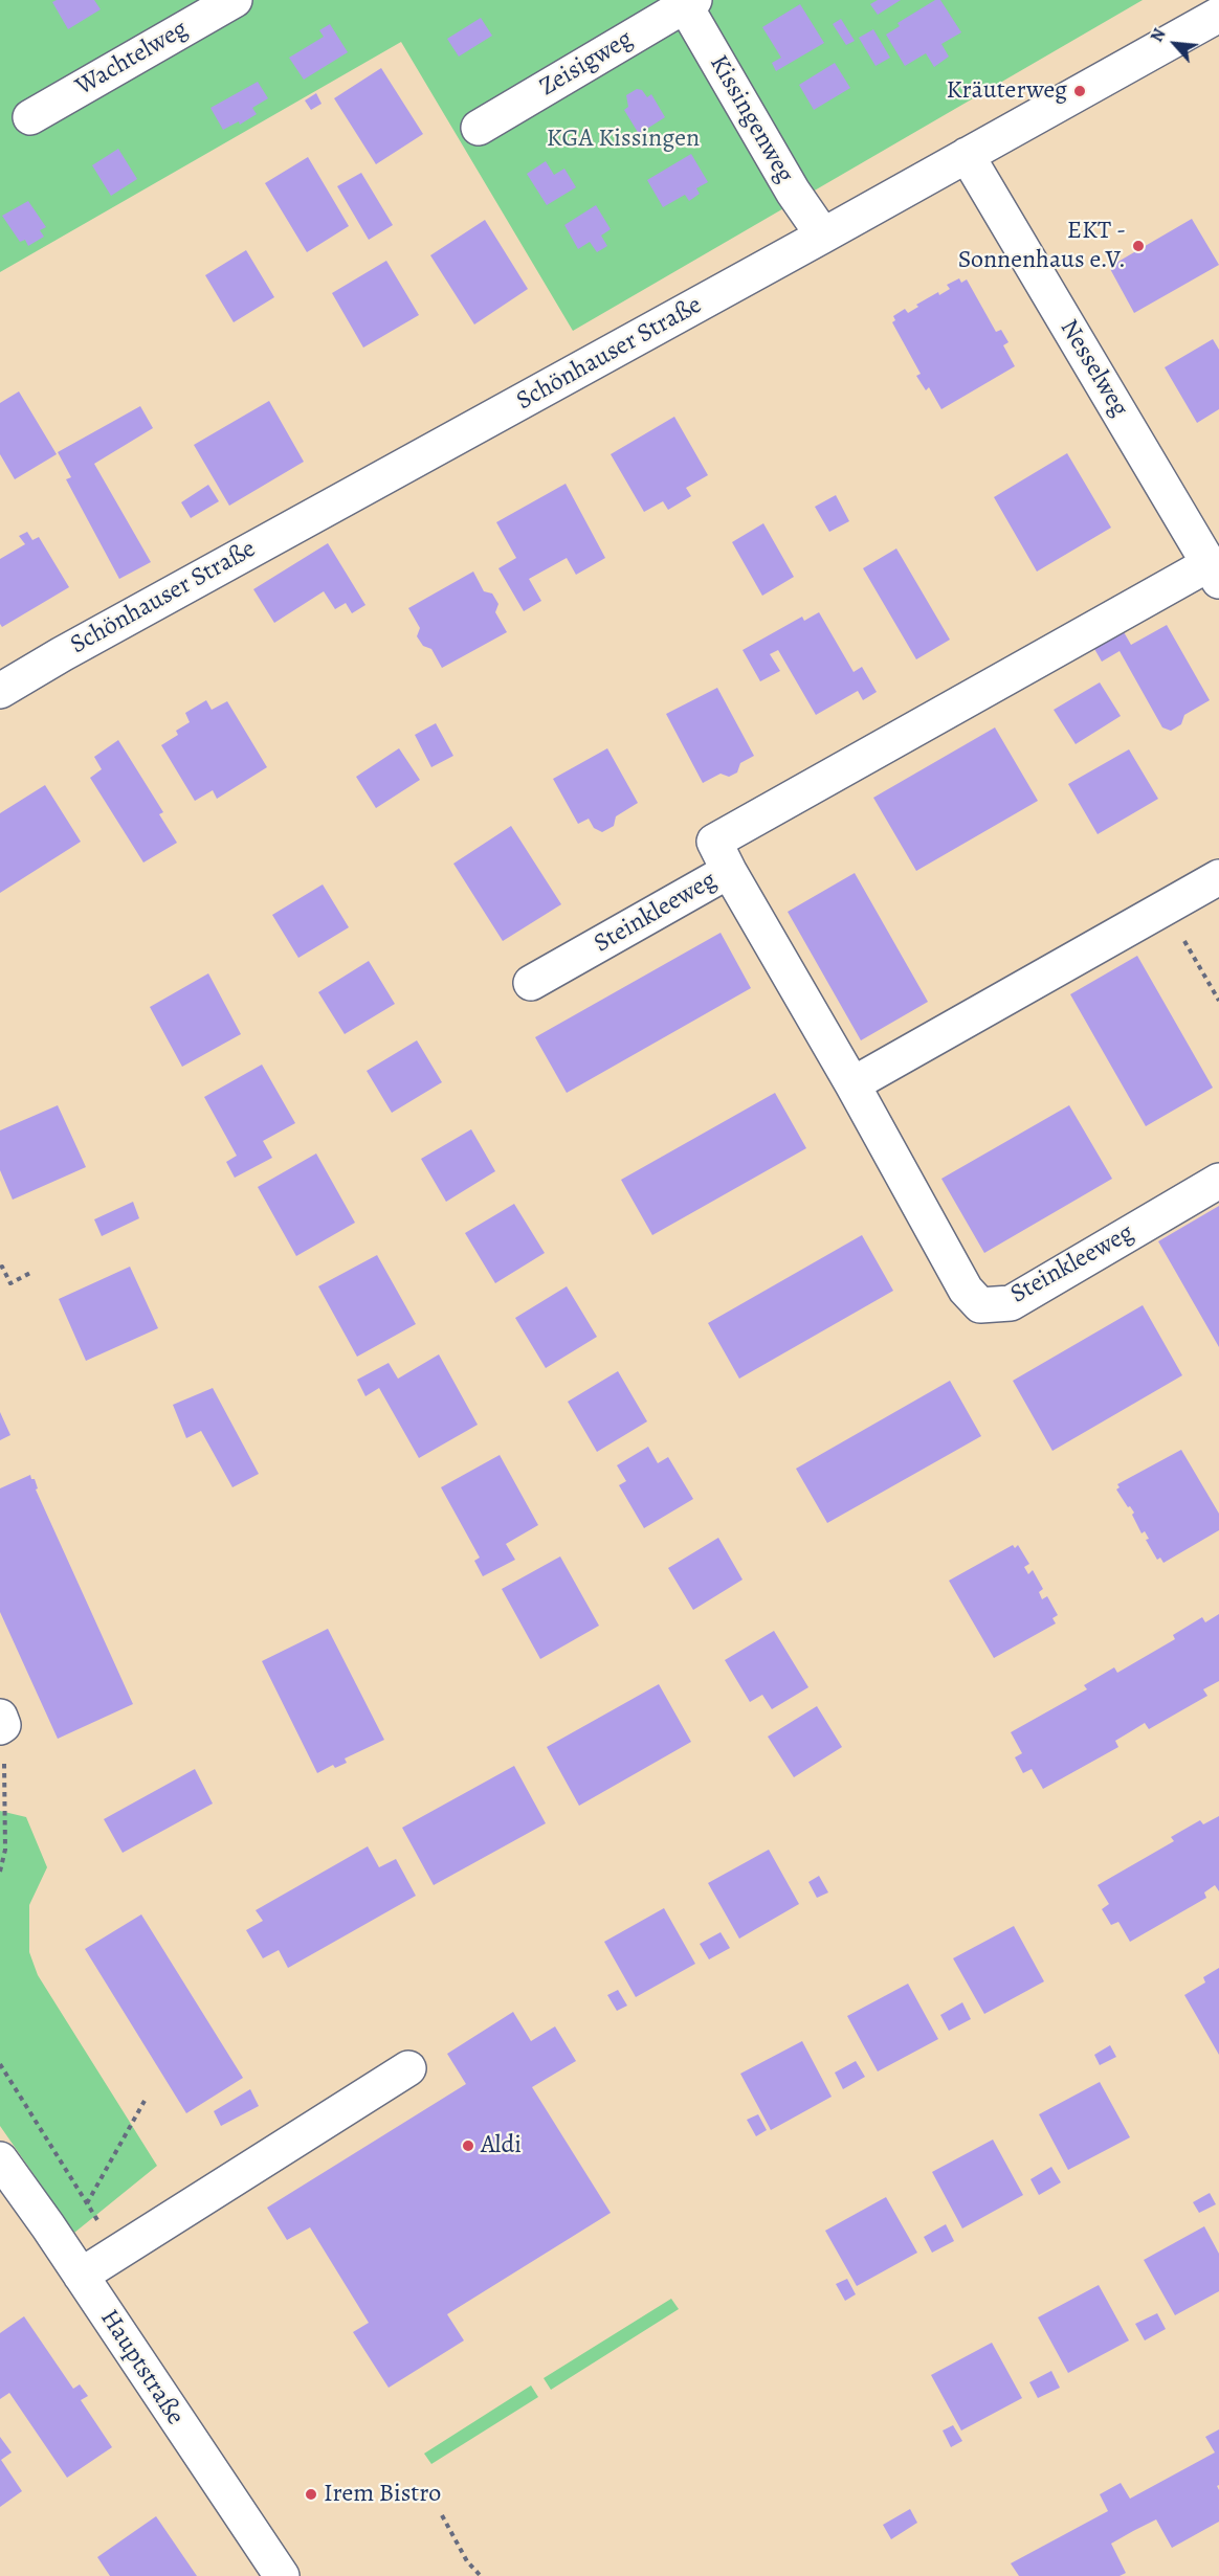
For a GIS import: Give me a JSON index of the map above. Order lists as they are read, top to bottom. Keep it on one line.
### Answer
{"streets":{"street":["Wachtelweg","Zeisigweg","Kissingenweg","Schönhauser Straße","Nesselweg","Steinkleeweg","Hauptstraße"]},"crossings":[["Zeisigweg","Kissingenweg"],["Kissingenweg","Schönhauser Straße"],["Schönhauser Straße","Nesselweg"]],"parks":["KGA Kissingen"],"places":["Kräuterweg","EKT - Sonnenhaus e.V.","Aldi","Irem Bistro"],"north":"top left"}
